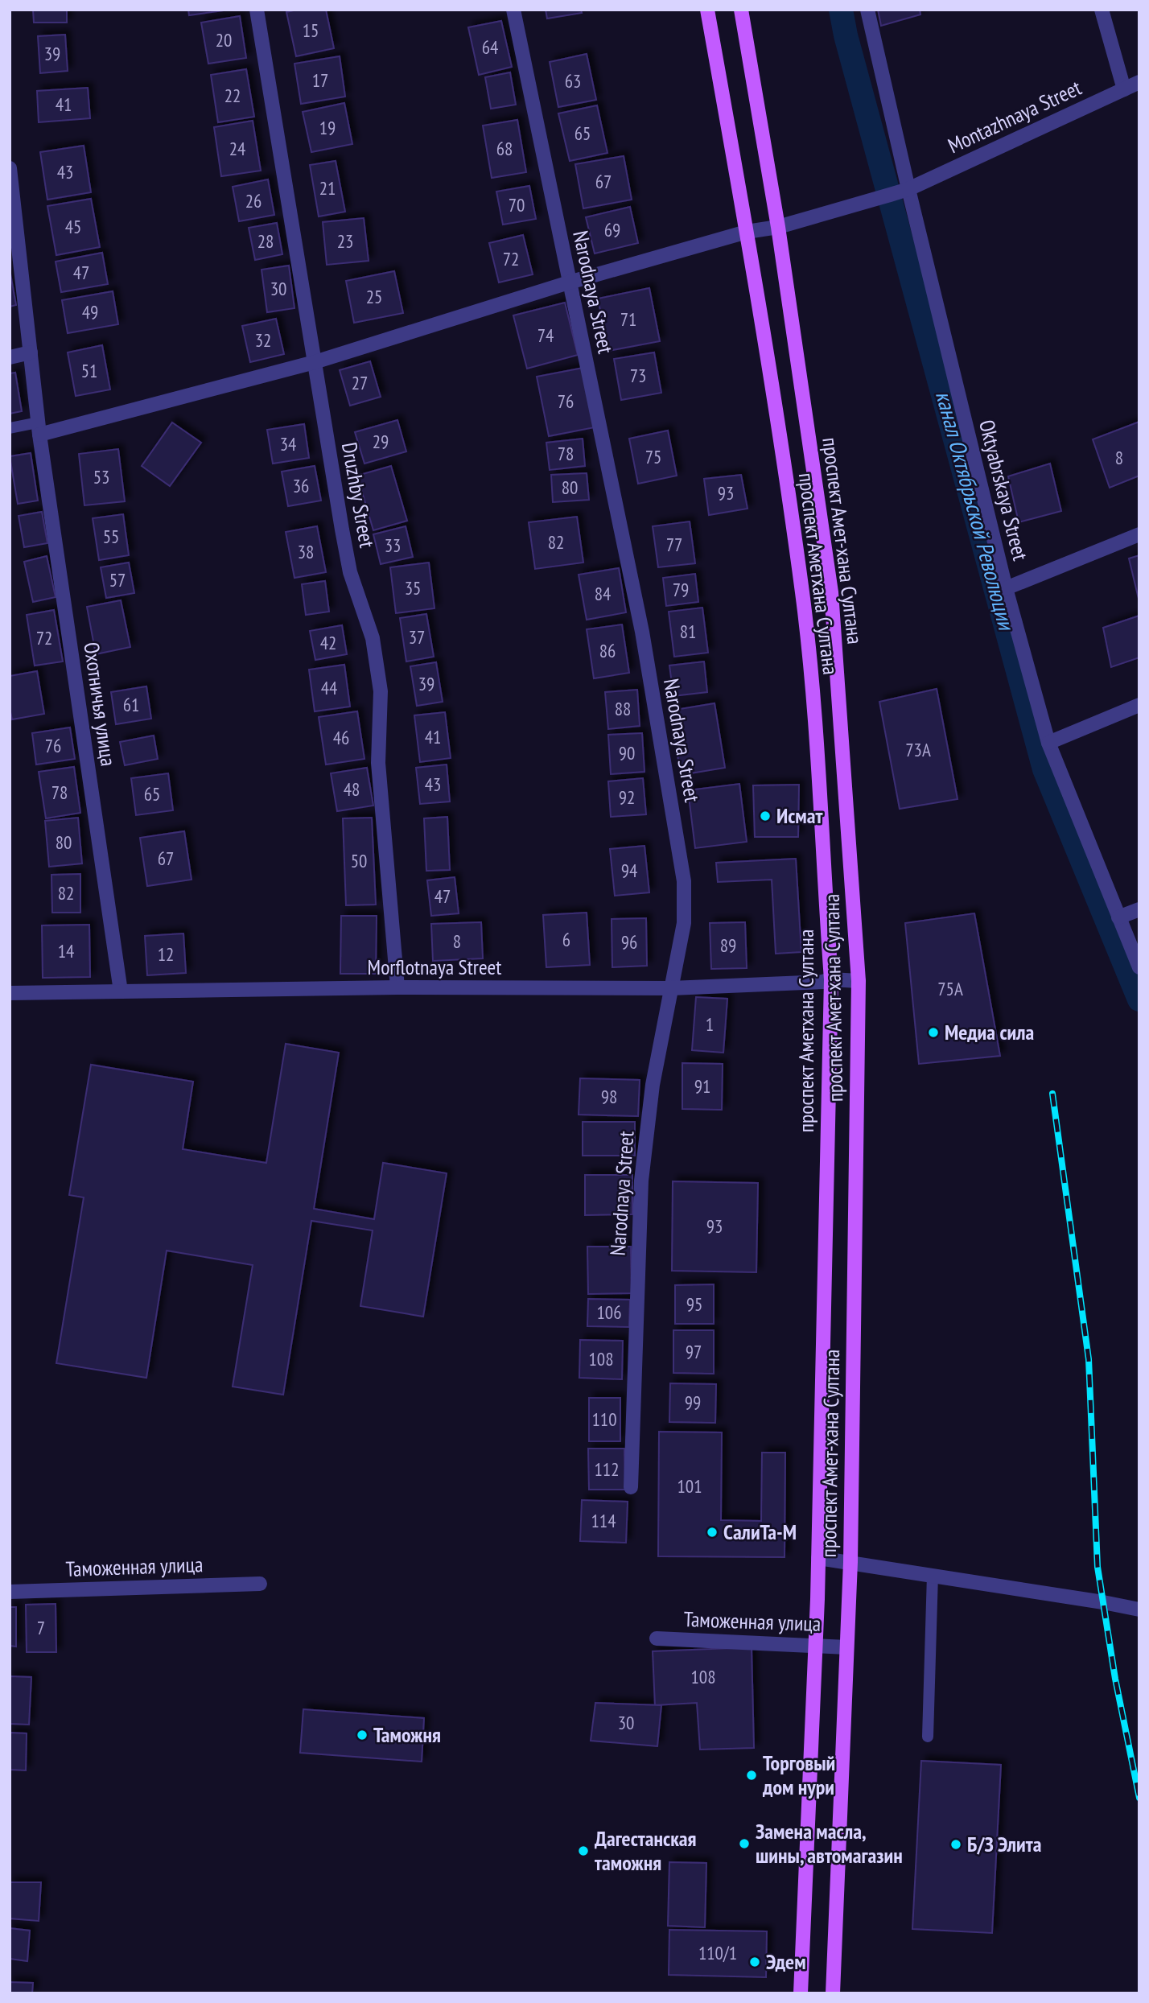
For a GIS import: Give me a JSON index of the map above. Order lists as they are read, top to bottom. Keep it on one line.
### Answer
{"streets":{"main road":["проспект Амет-хана Султана","проспект Аметхана Султана"],"street":["Montazhnaya Street","Narodnaya Street","Oktyabrskaya Street","Druzhby Street","Охотничья улица","Morflotnaya Street","Таможенная улица"]},"crossings":[["Montazhnaya Street","Narodnaya Street"],["Montazhnaya Street","Oktyabrskaya Street"],["Montazhnaya Street","Druzhby Street"],["Montazhnaya Street","проспект Амет-хана Султана"],["Montazhnaya Street","проспект Аметхана Султана"],["Montazhnaya Street","Охотничья улица"],["Narodnaya Street","Morflotnaya Street"],["Druzhby Street","Morflotnaya Street"],["проспект Амет-хана Султана","Morflotnaya Street"],["проспект Амет-хана Султана","Таможенная улица"],["проспект Аметхана Султана","Morflotnaya Street"],["проспект Аметхана Султана","Таможенная улица"],["Охотничья улица","Morflotnaya Street"]],"water":["канал Октябрьской Революции"],"places":["Исмат","Медиа сила","СалиТа-М","Таможня","Торговый дом нури","Замена масла, шины, автомагазин","Б/З Элита","Дагестанская таможня","Эдем"],"house_numbers":["15","20","64","39","17","63","22","41","19","65","24","68","43","67","21","26","70","45","69","28","23","72","47","30","25","49","71","74","32","51","73","27","76","29","34","78","75","8","53","36","80","93","55","82","77","33","38","57","35","79","84","81","37","72","42","86","39","44","61","88","41","46","76","73А","90","43","48","78","65","92","80","67","50","94","82","47","6","8","96","89","14","12","75А","1","91","98","93","95","106","97","108","99","110","112","101","114","7","108","30","110/1"]}
